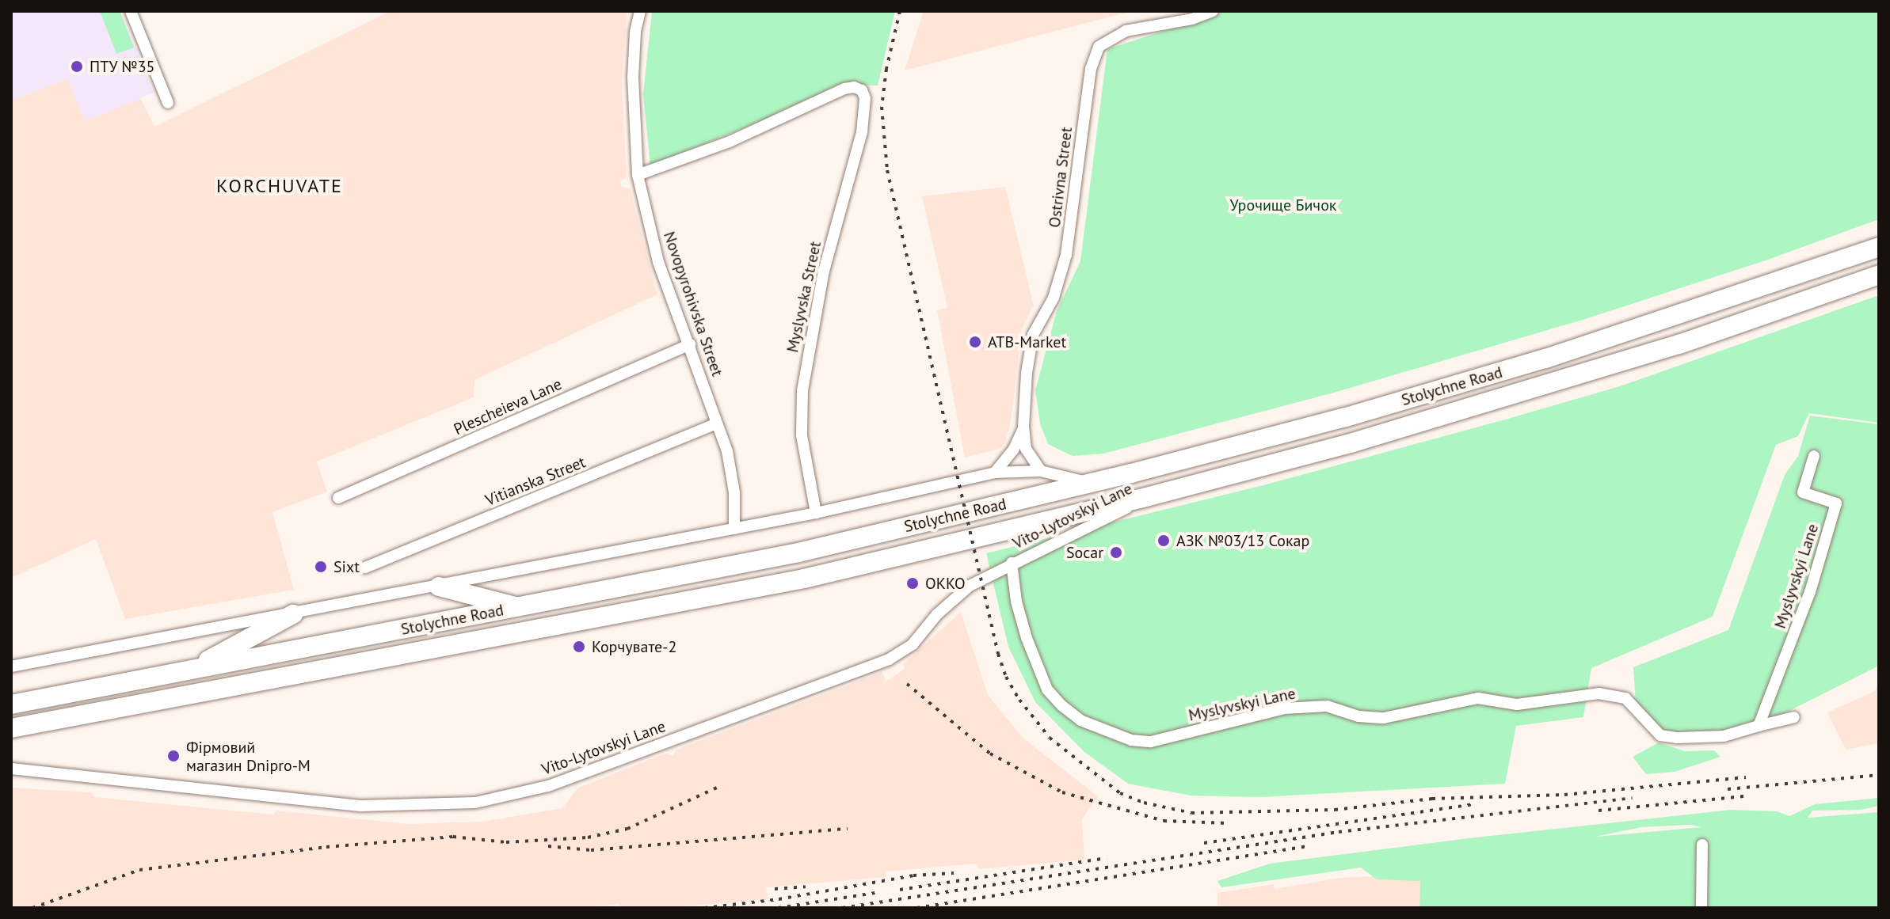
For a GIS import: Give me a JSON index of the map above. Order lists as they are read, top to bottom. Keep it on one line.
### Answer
{"streets":{"highway":["Stolychne Road"],"street":["Ostrivna Street","Myslyvska Street","Novopyrohivska Street","Plescheieva Lane","Vitianska Street","Vito-Lytovskyi Lane","Myslyvskyi Lane"]},"crossings":[["Myslyvska Street","Novopyrohivska Street"],["Novopyrohivska Street","Plescheieva Lane"],["Novopyrohivska Street","Vitianska Street"],["Stolychne Road","Vito-Lytovskyi Lane"],["Vito-Lytovskyi Lane","Myslyvskyi Lane"]],"districts":["KORCHUVATE"],"parks":["Урочище Бичок"],"places":["ПТУ №35","ATB-Market","АЗК №03/13 Сокар","Socar","Sixt","OKKO","Корчувате-2","Фірмовий магазин Dnipro-M"]}
